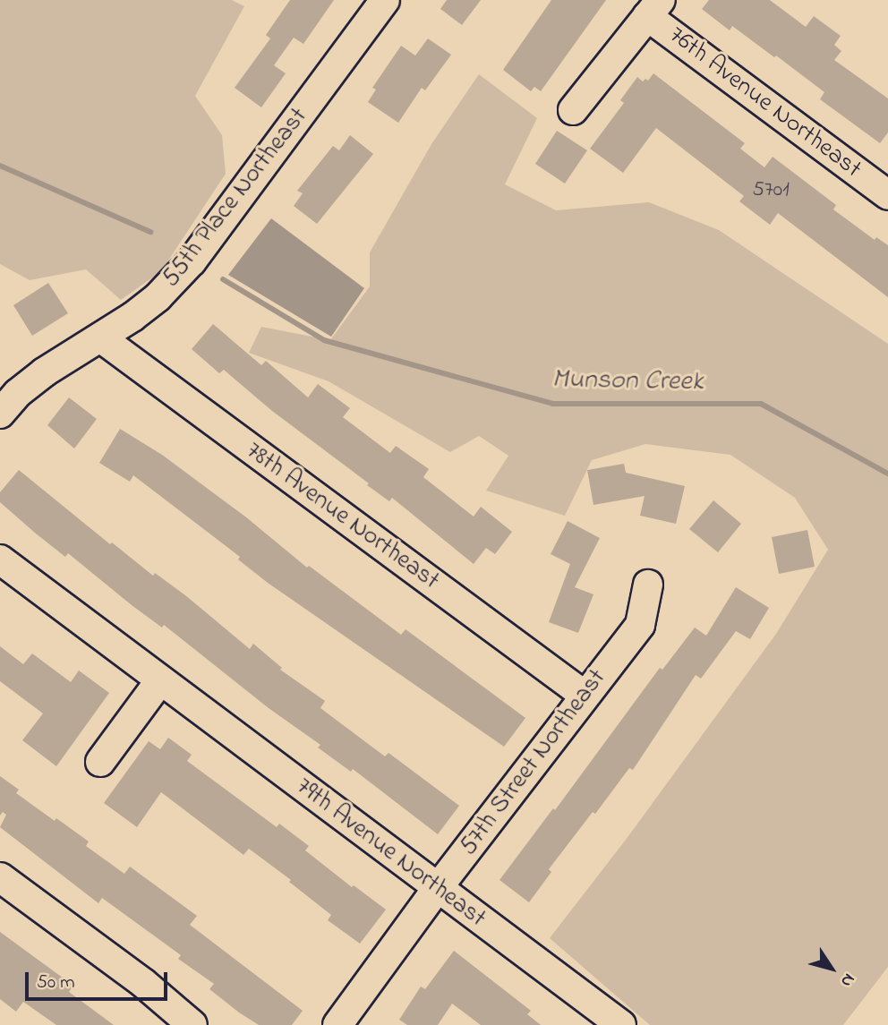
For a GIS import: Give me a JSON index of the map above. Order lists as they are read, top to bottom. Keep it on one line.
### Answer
{"streets":{"street":["76th Avenue Northeast","55th Place Northeast","78th Avenue Northeast","57th Street Northeast","79th Avenue Northeast"]},"crossings":[["55th Place Northeast","78th Avenue Northeast"],["78th Avenue Northeast","57th Street Northeast"],["57th Street Northeast","79th Avenue Northeast"]],"water":["Munson Creek"],"house_numbers":["5701"],"scale_bar":"50 m","north":"bottom right"}
